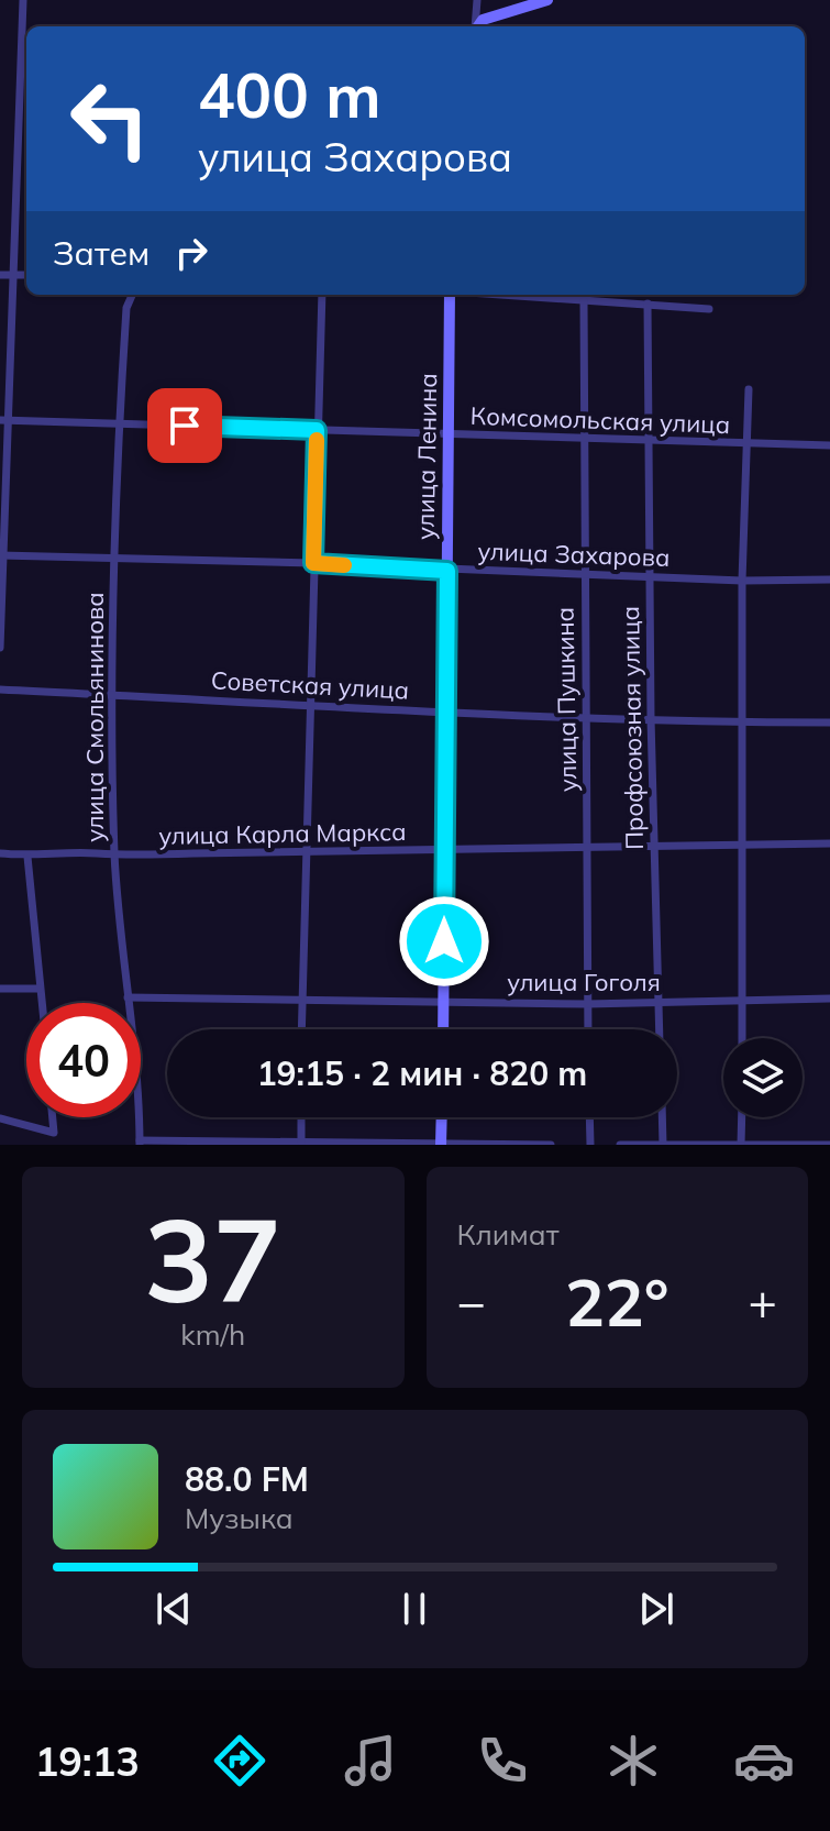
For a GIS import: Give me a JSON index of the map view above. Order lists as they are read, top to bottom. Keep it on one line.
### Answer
{"streets":{"street":["Комсомольская улица","улица Ленина","улица Захарова","Советская улица","улица Пушкина","улица Смольянинова","Профсоюзная улица","улица Карла Маркса","улица Гоголя"]},"crossings":[["Комсомольская улица","улица Ленина"],["Комсомольская улица","улица Пушкина"],["Комсомольская улица","улица Смольянинова"],["Комсомольская улица","Профсоюзная улица"],["улица Ленина","улица Захарова"],["улица Ленина","Советская улица"],["улица Ленина","улица Карла Маркса"],["улица Ленина","улица Гоголя"],["улица Захарова","улица Пушкина"],["улица Захарова","улица Смольянинова"],["улица Захарова","Профсоюзная улица"],["Советская улица","улица Пушкина"],["Советская улица","улица Смольянинова"],["Советская улица","Профсоюзная улица"],["улица Пушкина","улица Карла Маркса"],["улица Пушкина","улица Гоголя"],["улица Смольянинова","улица Карла Маркса"],["улица Смольянинова","улица Гоголя"],["Профсоюзная улица","улица Карла Маркса"],["Профсоюзная улица","улица Гоголя"]],"page":{"turn":["400 m","улица Захарова"],"then":"Затем","limit":"40","trip":"19:15 · 2 мин · 820 m","tile":[["37","km/h"],"Климат"],"heat":["−","22°","+"],"song":["88.0 FM","Музыка"],"tabs":"19:13"}}
